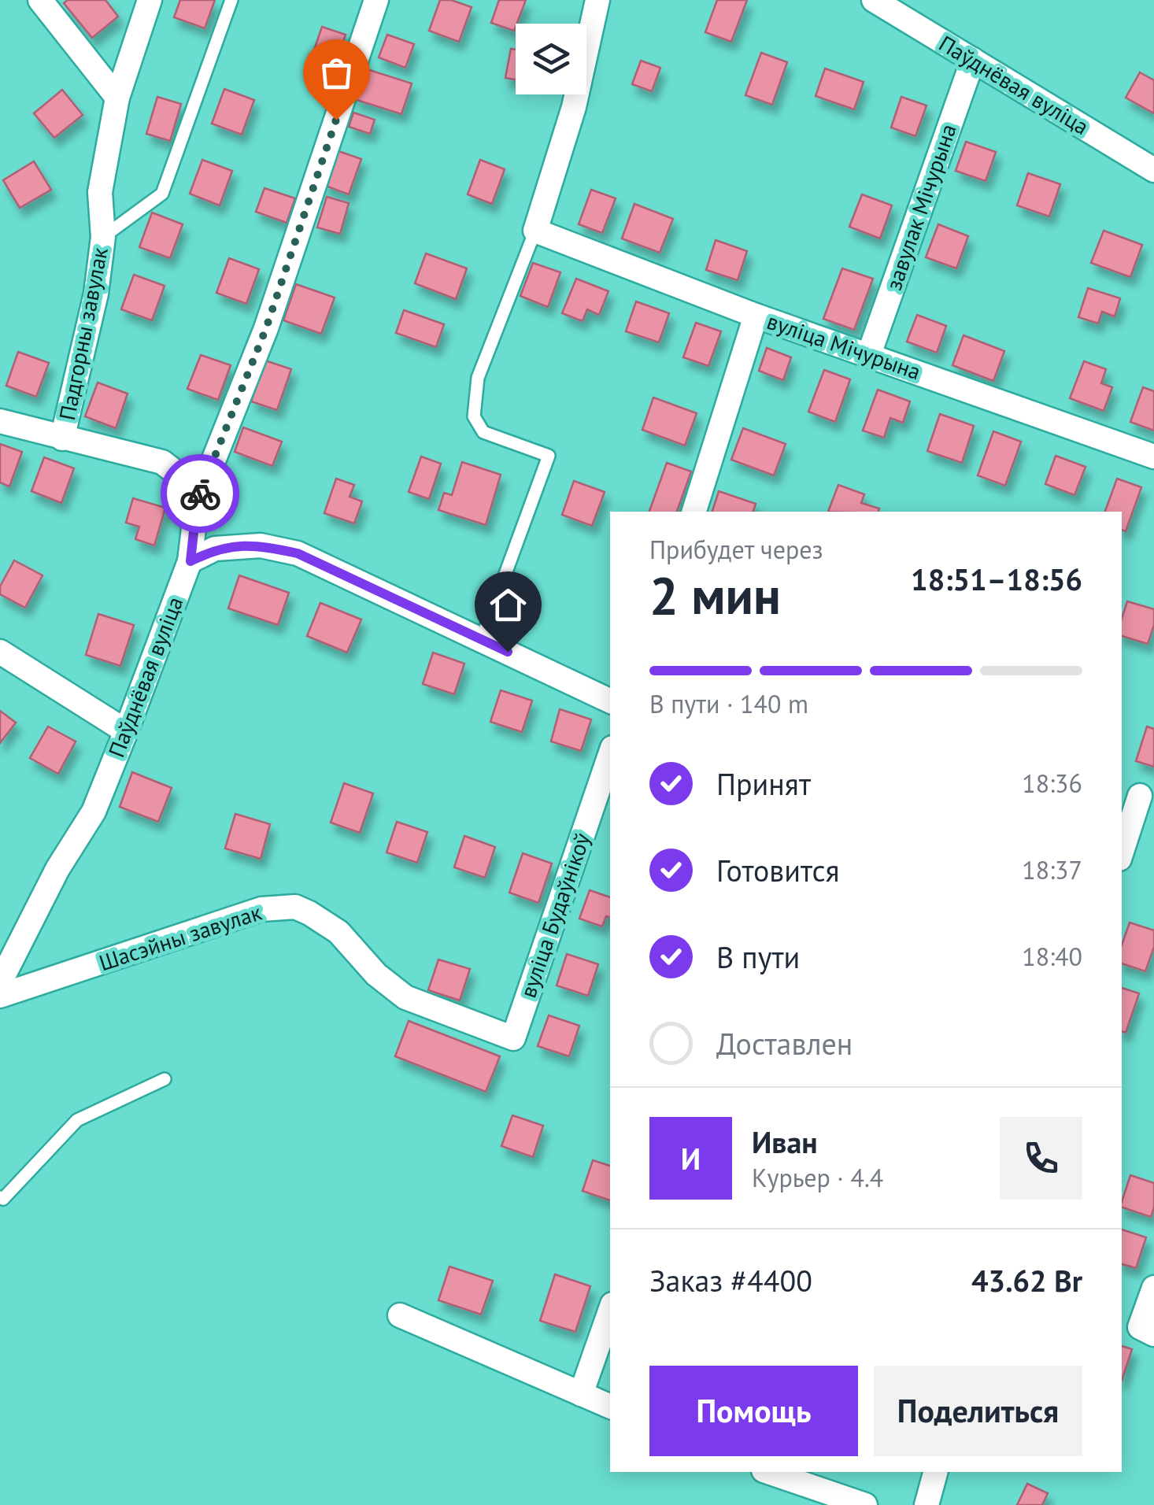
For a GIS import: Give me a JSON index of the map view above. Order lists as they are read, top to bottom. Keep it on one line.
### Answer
{"streets":{"street":["Паўднёвая вуліца","завулак Мічурына","Падгорны завулак","вуліца Мічурына","вуліца Будаўнікоў","Шасэйны завулак"]},"crossings":[["Паўднёвая вуліца","завулак Мічурына"],["завулак Мічурына","вуліца Мічурына"],["вуліца Будаўнікоў","Шасэйны завулак"]],"page":{"heading":["2 мин","Прибудет через","18:51–18:56"],"panel":["Иван","Курьер · 4.4","Заказ #4400","43.62 Br"],"bar":"В пути · 140 m","list":[["Принят","18:36"],["Готовится","18:37"],["В пути","18:40"],"Доставлен"],"round":"И","buttons":["Помощь","Поделиться"]}}
